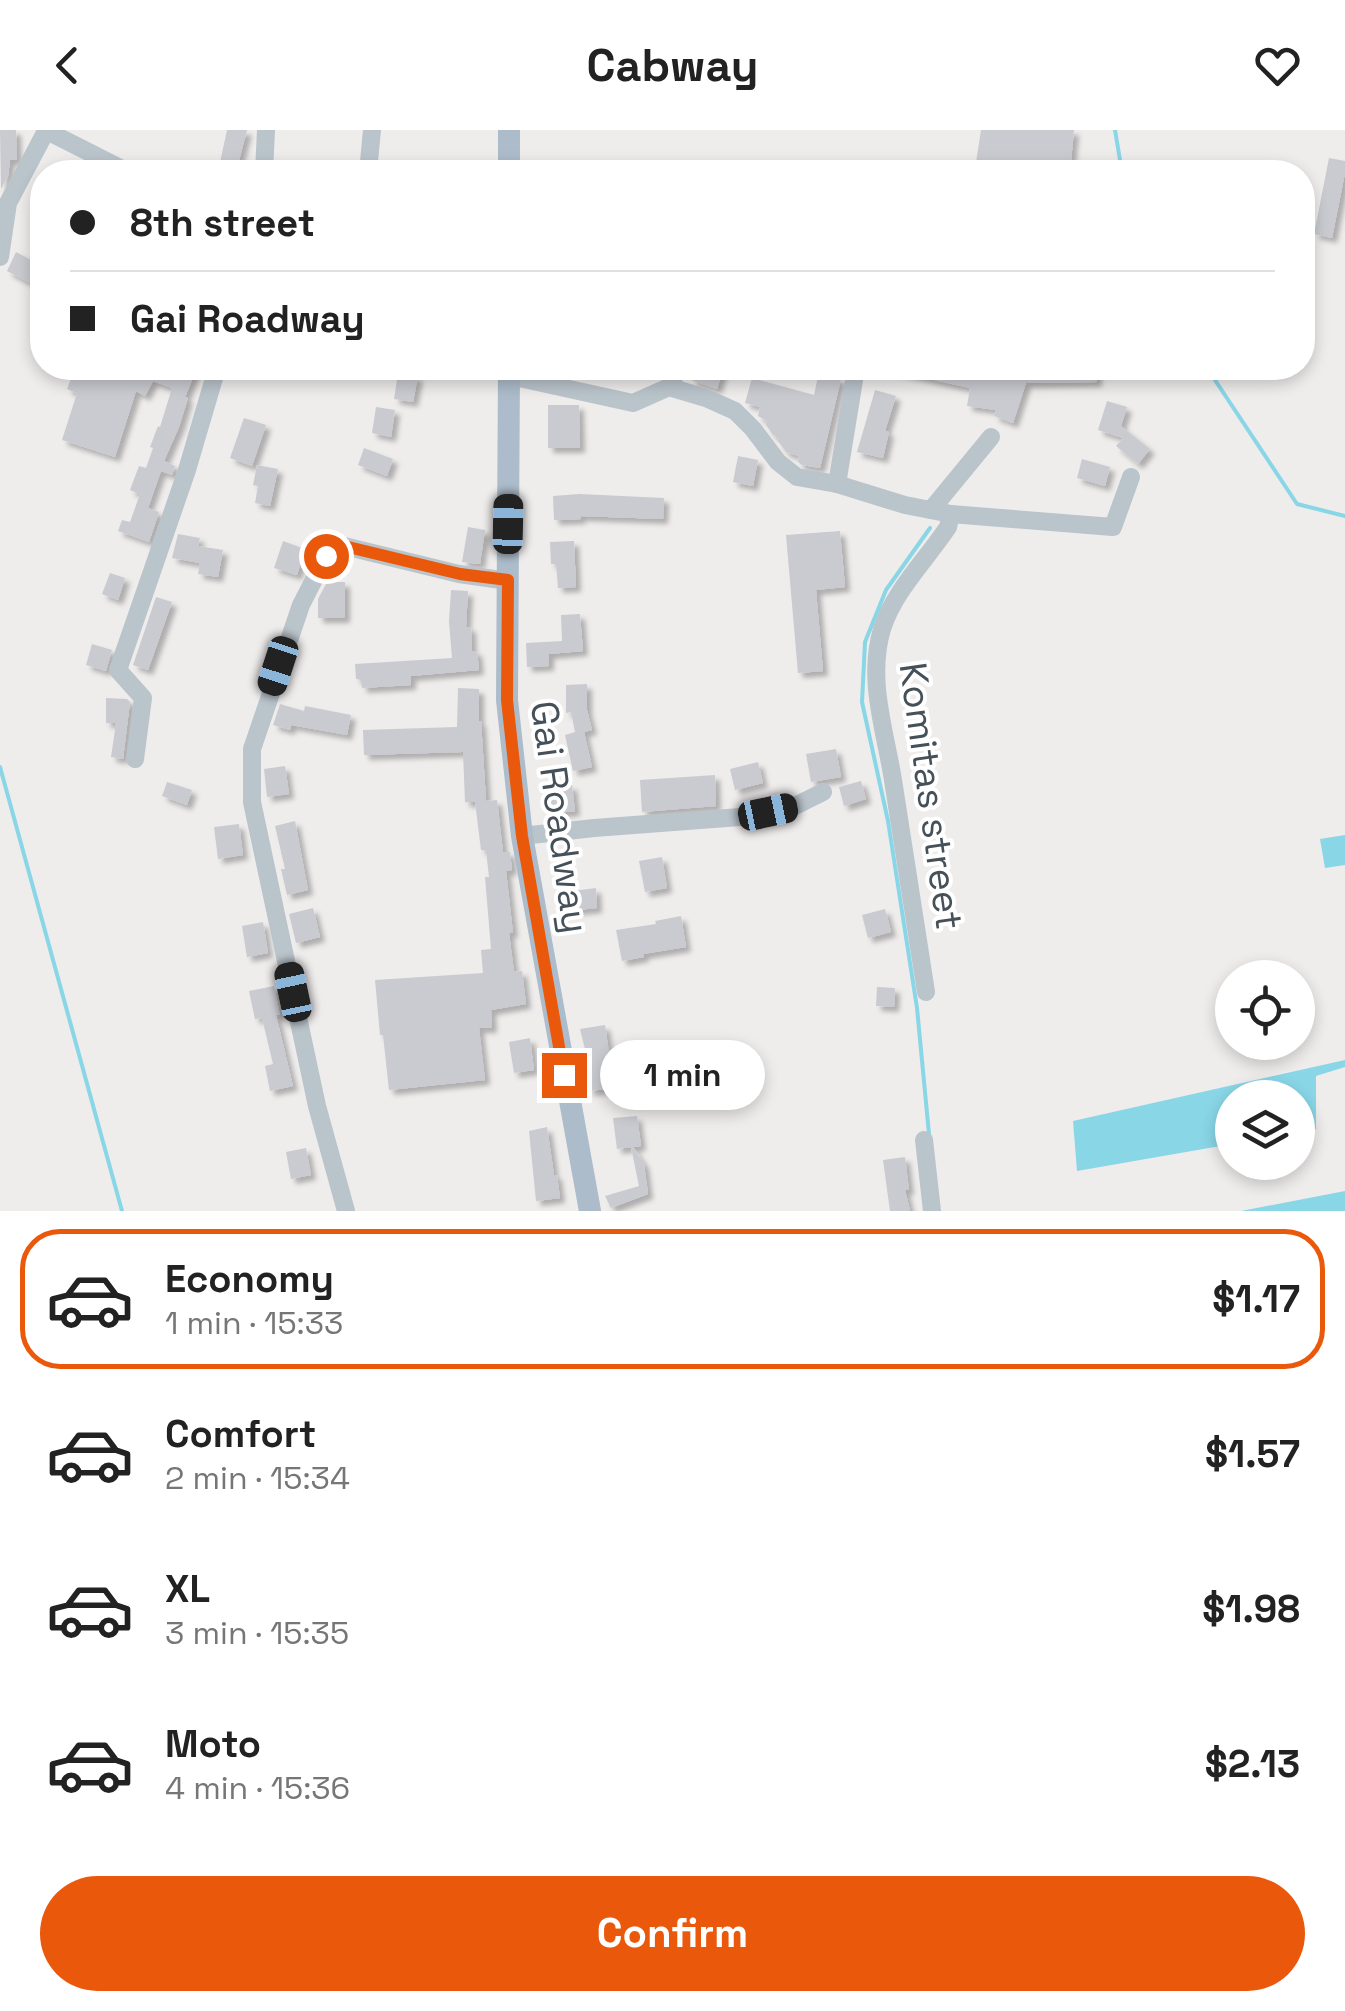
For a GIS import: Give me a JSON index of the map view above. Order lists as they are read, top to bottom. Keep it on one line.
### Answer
{"streets":{"main road":["Gai Roadway"],"street":["Komitas street"]},"page":{"header":"Cabway","banner":["8th street","Gai Roadway"],"bubble":"1 min","list":[{"name":"Economy","note":"1 min · 15:33","value":"$1.17"},{"name":"Comfort","note":"2 min · 15:34","value":"$1.57"},{"name":"XL","note":"3 min · 15:35","value":"$1.98"},{"name":"Moto","note":"4 min · 15:36","value":"$2.13"}],"buttons":"Confirm"}}
